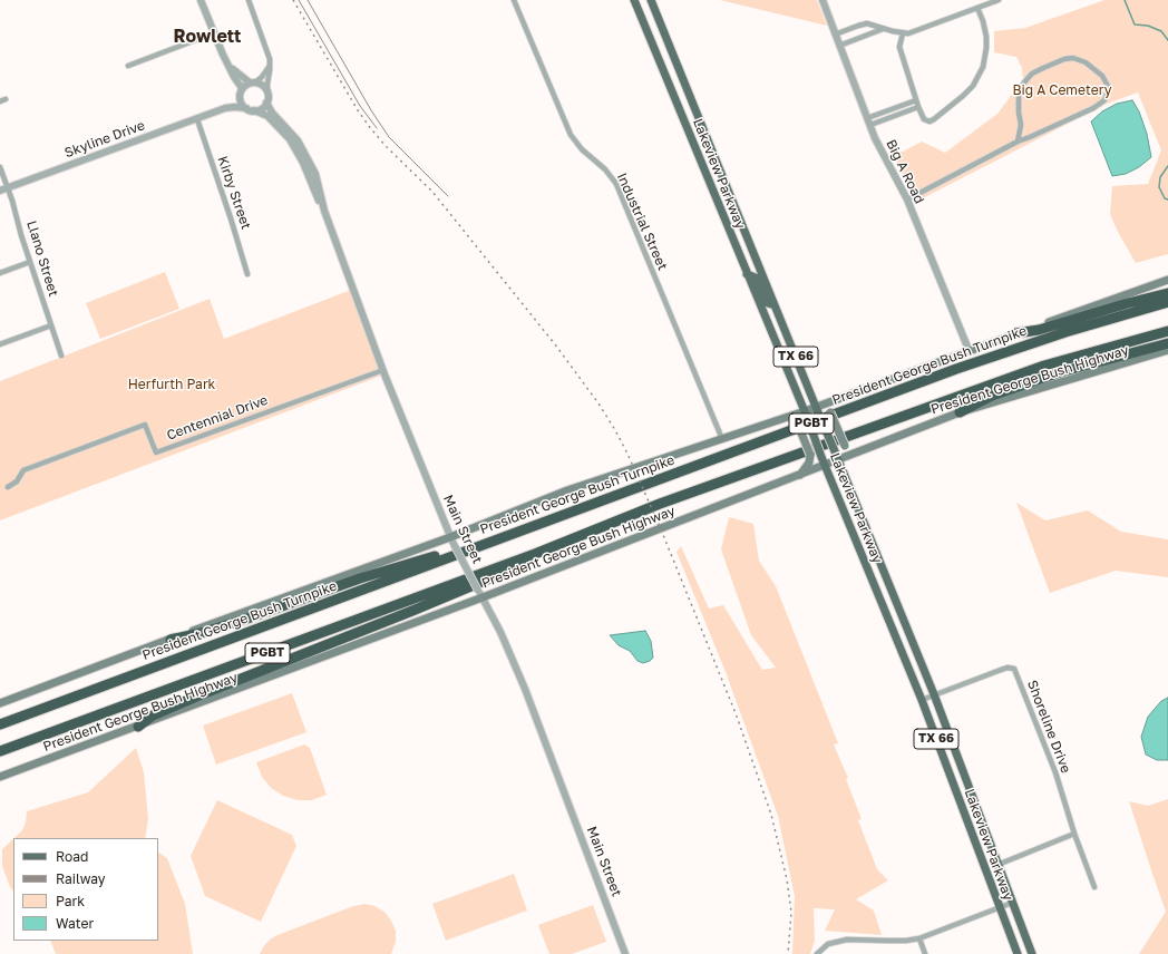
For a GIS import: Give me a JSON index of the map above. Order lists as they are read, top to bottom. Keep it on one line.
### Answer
{"streets":{"highway":["President George Bush Turnpike","PGBT"],"main road":["Lakeview Parkway","TX 66","President George Bush Highway"],"street":["Skyline Drive","Big A Road","Kirby Street","Industrial Street","Llano Street","Centennial Drive","Main Street","Shoreline Drive"]},"crossings":[["Skyline Drive","Kirby Street"],["Skyline Drive","Llano Street"],["Skyline Drive","Main Street"],["Lakeview Parkway","President George Bush Highway"],["Lakeview Parkway","Shoreline Drive"],["President George Bush Highway","Main Street"],["Centennial Drive","Main Street"]],"districts":["Rowlett"],"parks":["Big A Cemetery","Herfurth Park"],"legend":["Road","Railway","Park","Water"]}
